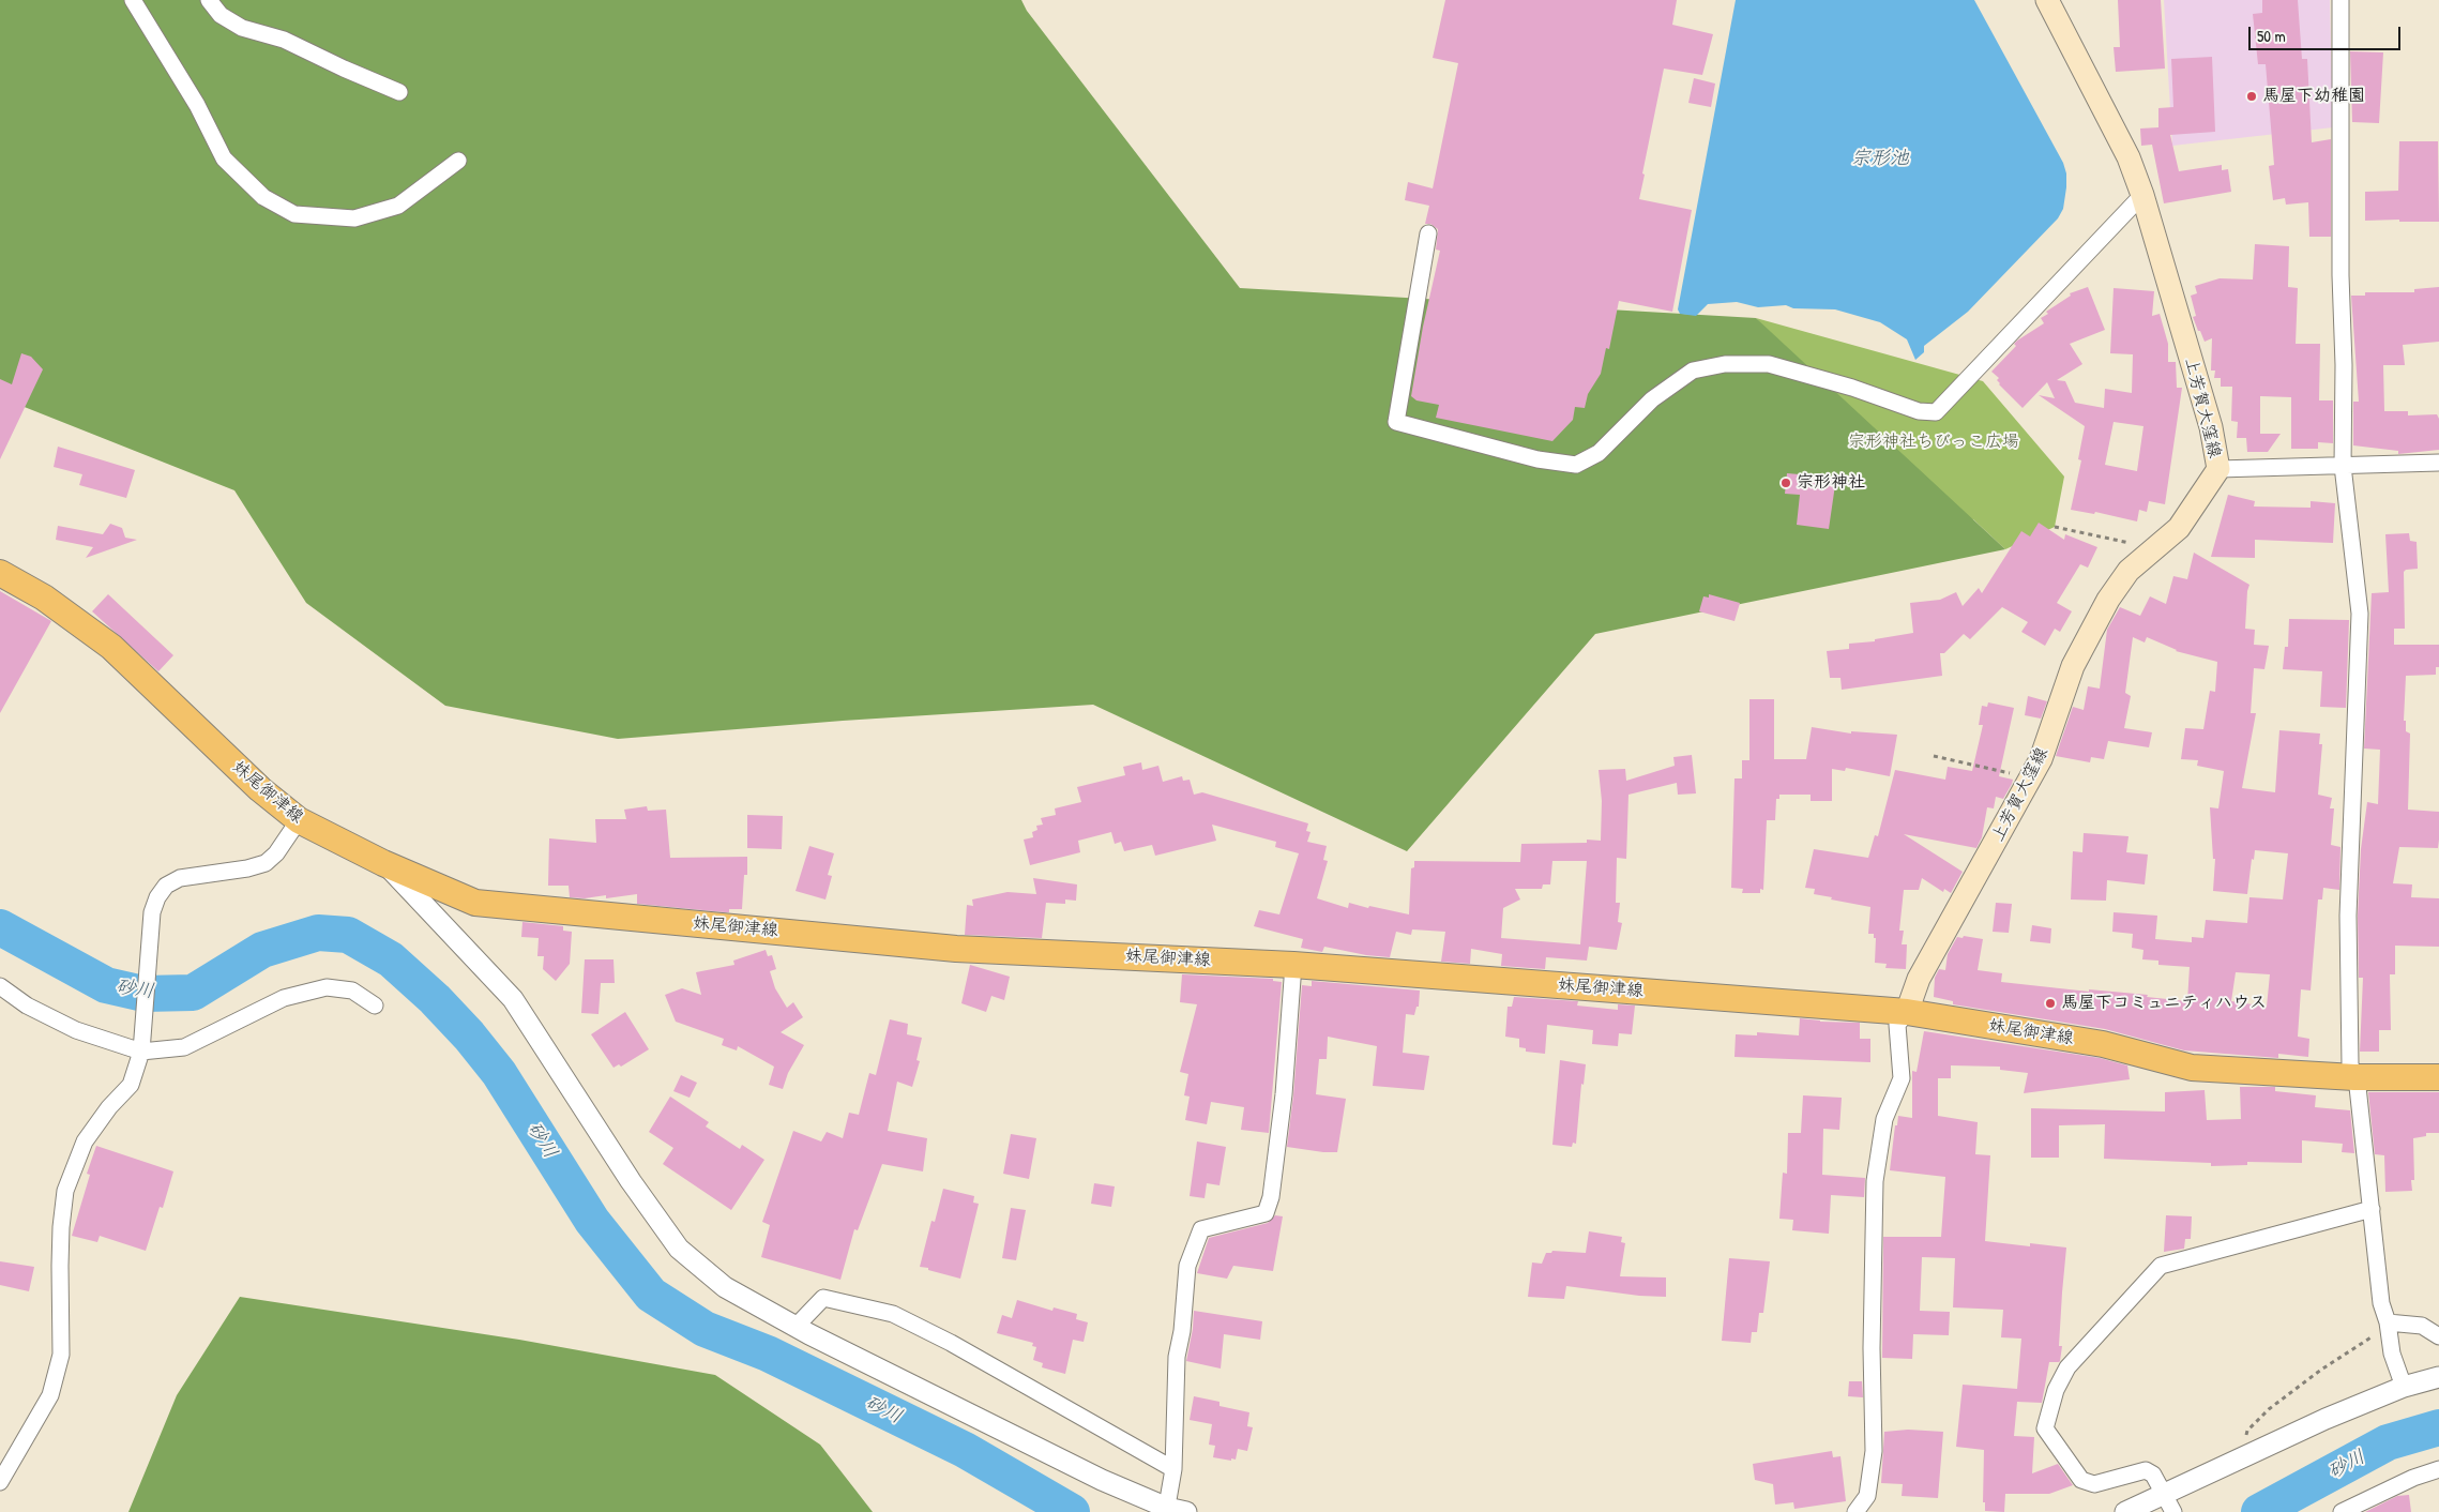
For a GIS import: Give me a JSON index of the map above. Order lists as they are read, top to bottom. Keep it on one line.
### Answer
{"streets":{"main road":["上芳賀大窪線","妹尾御津線"]},"crossings":[["上芳賀大窪線","妹尾御津線"]],"water":["宗形池","砂川"],"parks":["宗形神社ちびっこ広場"],"places":["馬屋下幼稚園","宗形神社","馬屋下コミュニティハウス"],"scale_bar":"50 m"}
